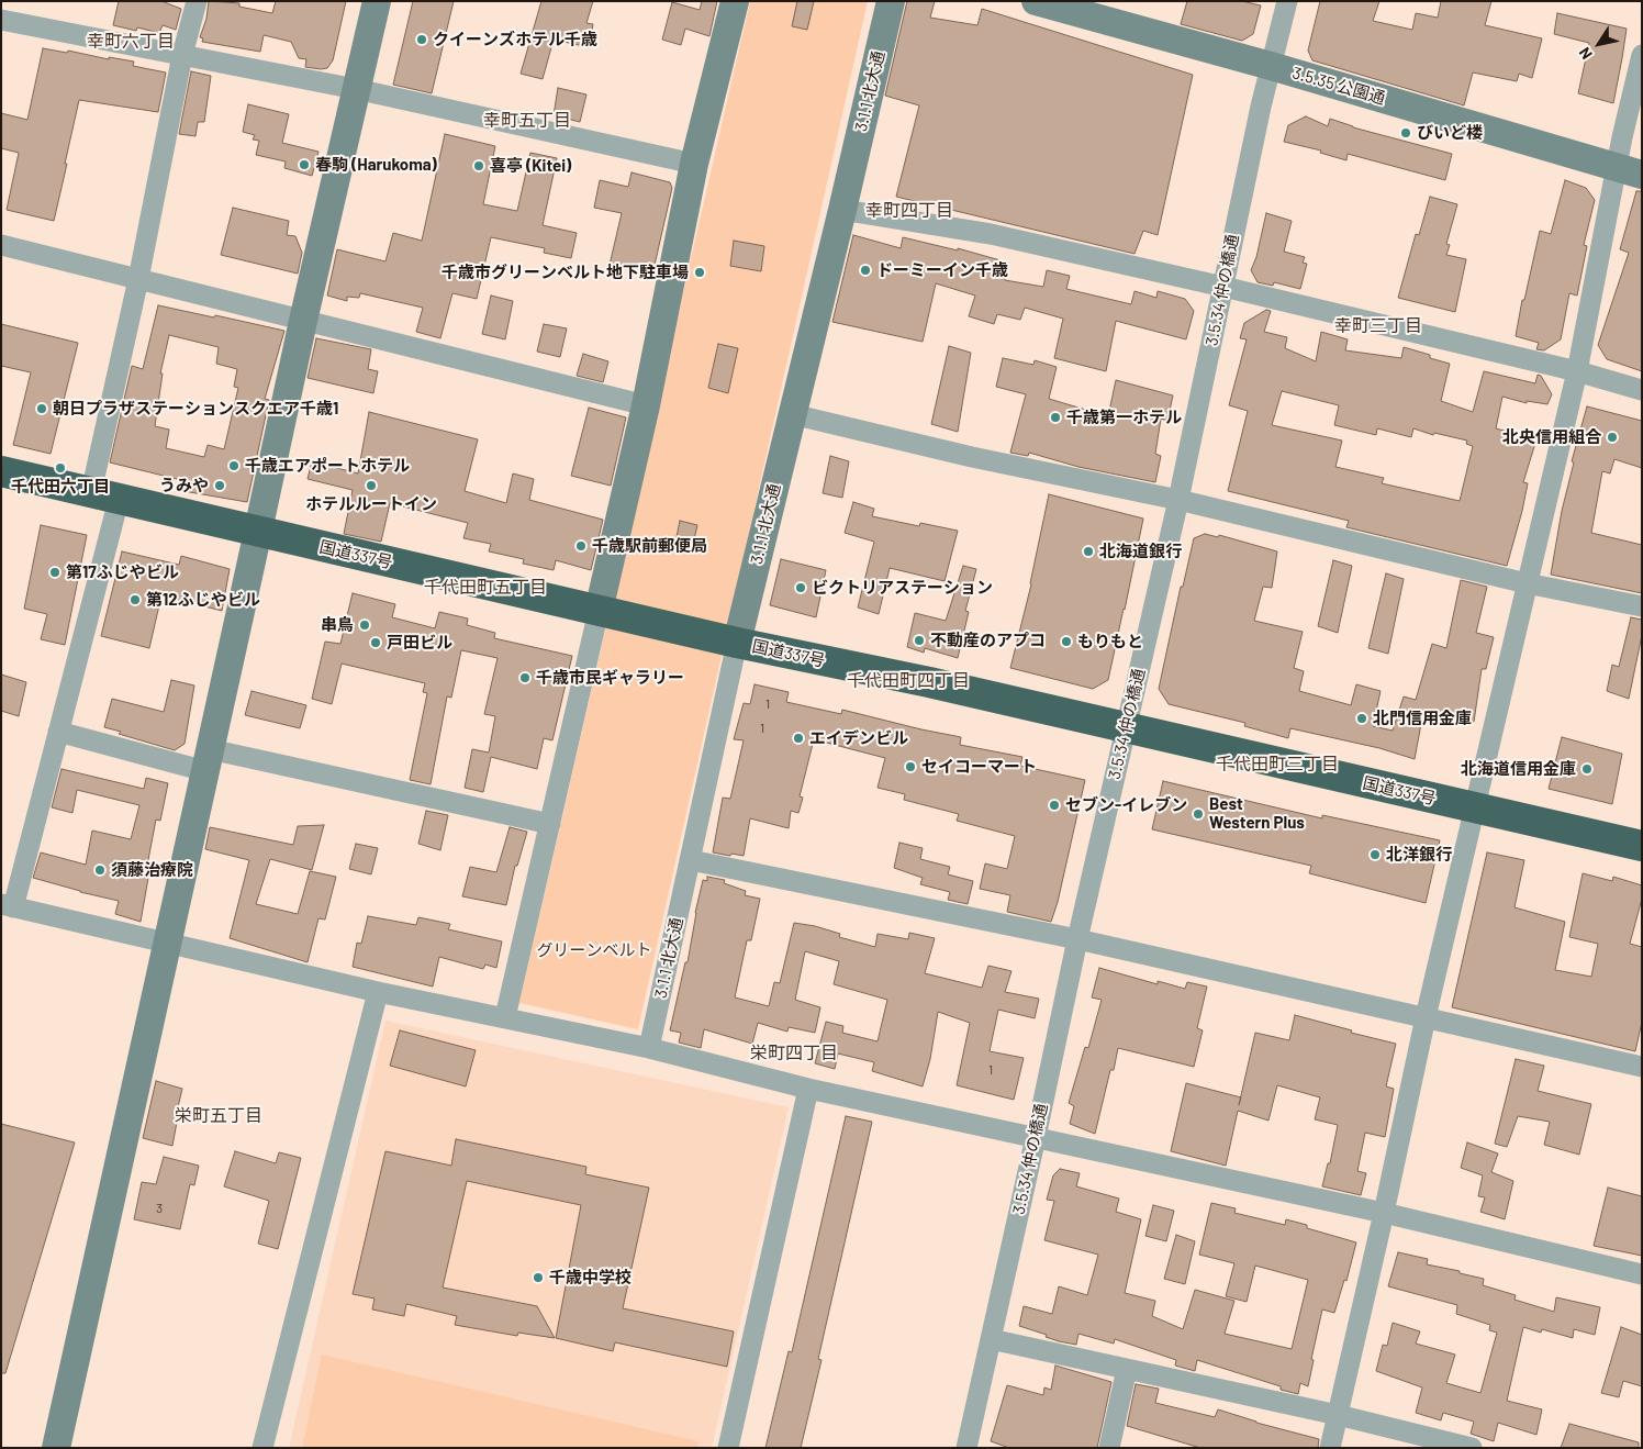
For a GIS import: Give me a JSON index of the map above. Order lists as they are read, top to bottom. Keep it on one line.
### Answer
{"streets":{"highway":["国道337号"],"street":["3.5.35 公園通","3.1.1 北大通","3.5.34 仲の橋通"]},"crossings":[["3.5.35 公園通","3.5.34 仲の橋通"],["3.1.1 北大通","国道337号"],["3.5.34 仲の橋通","国道337号"]],"districts":["幸町六丁目","幸町五丁目","幸町四丁目","幸町三丁目","千代田町五丁目","千代田町四丁目","千代田町三丁目","栄町四丁目","栄町五丁目"],"parks":["グリーンベルト"],"places":["クイーンズホテル千歳","びいど楼","春駒 (Harukoma)","喜亭 (Kitei)","ドーミーイン千歳","千歳市グリーンベルト地下駐車場","朝日プラザステーションスクエア千歳1","千歳第一ホテル","北央信用組合","千歳エアポートホテル","千代田六丁目","うみや","ホテルルートイン","千歳駅前郵便局","北海道銀行","第17ふじやビル","ビクトリアステーション","第12ふじやビル","串鳥","不動産のアプコ","もりもと","戸田ビル","千歳市民ギャラリー","北門信用金庫","エイデンビル","セイコーマート","北海道信用金庫","セブン-イレブン","Best Western Plus","北洋銀行","須藤治療院","千歳中学校"],"house_numbers":["1","1","1","3"],"north":"bottom left"}
